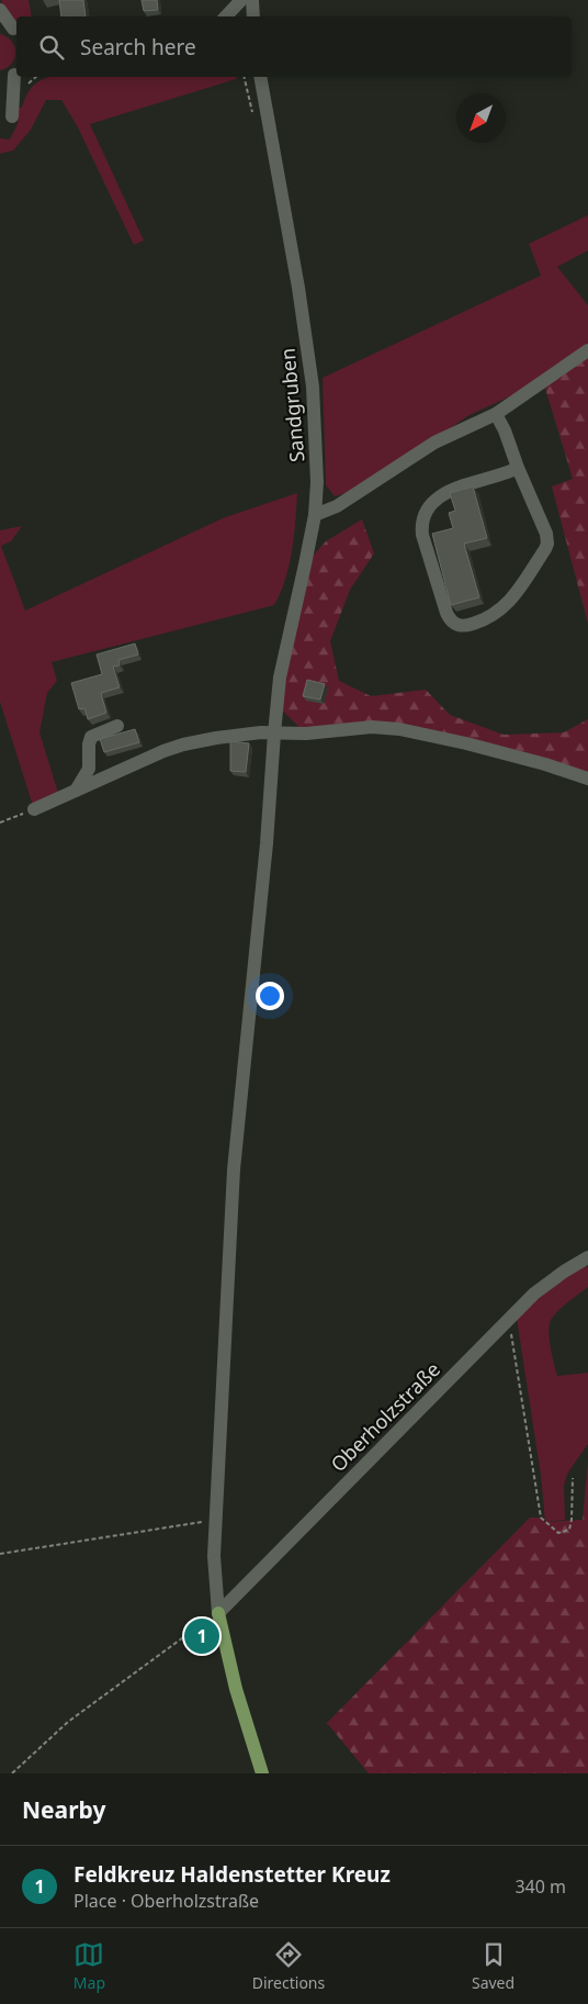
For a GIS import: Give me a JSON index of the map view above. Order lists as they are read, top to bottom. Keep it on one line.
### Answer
{"streets":{"street":["Sandgruben","Oberholzstraße"]},"crossings":[["Sandgruben","Oberholzstraße"]],"north":"bottom left","page":{"search":"Search here","pins":"1","heading":"Nearby","list":[{"mark":"1","name":"Feldkreuz Haldenstetter Kreuz","note":"Place · Oberholzstraße","value":"340 m"}],"nav":["Map","Directions","Saved"]}}
